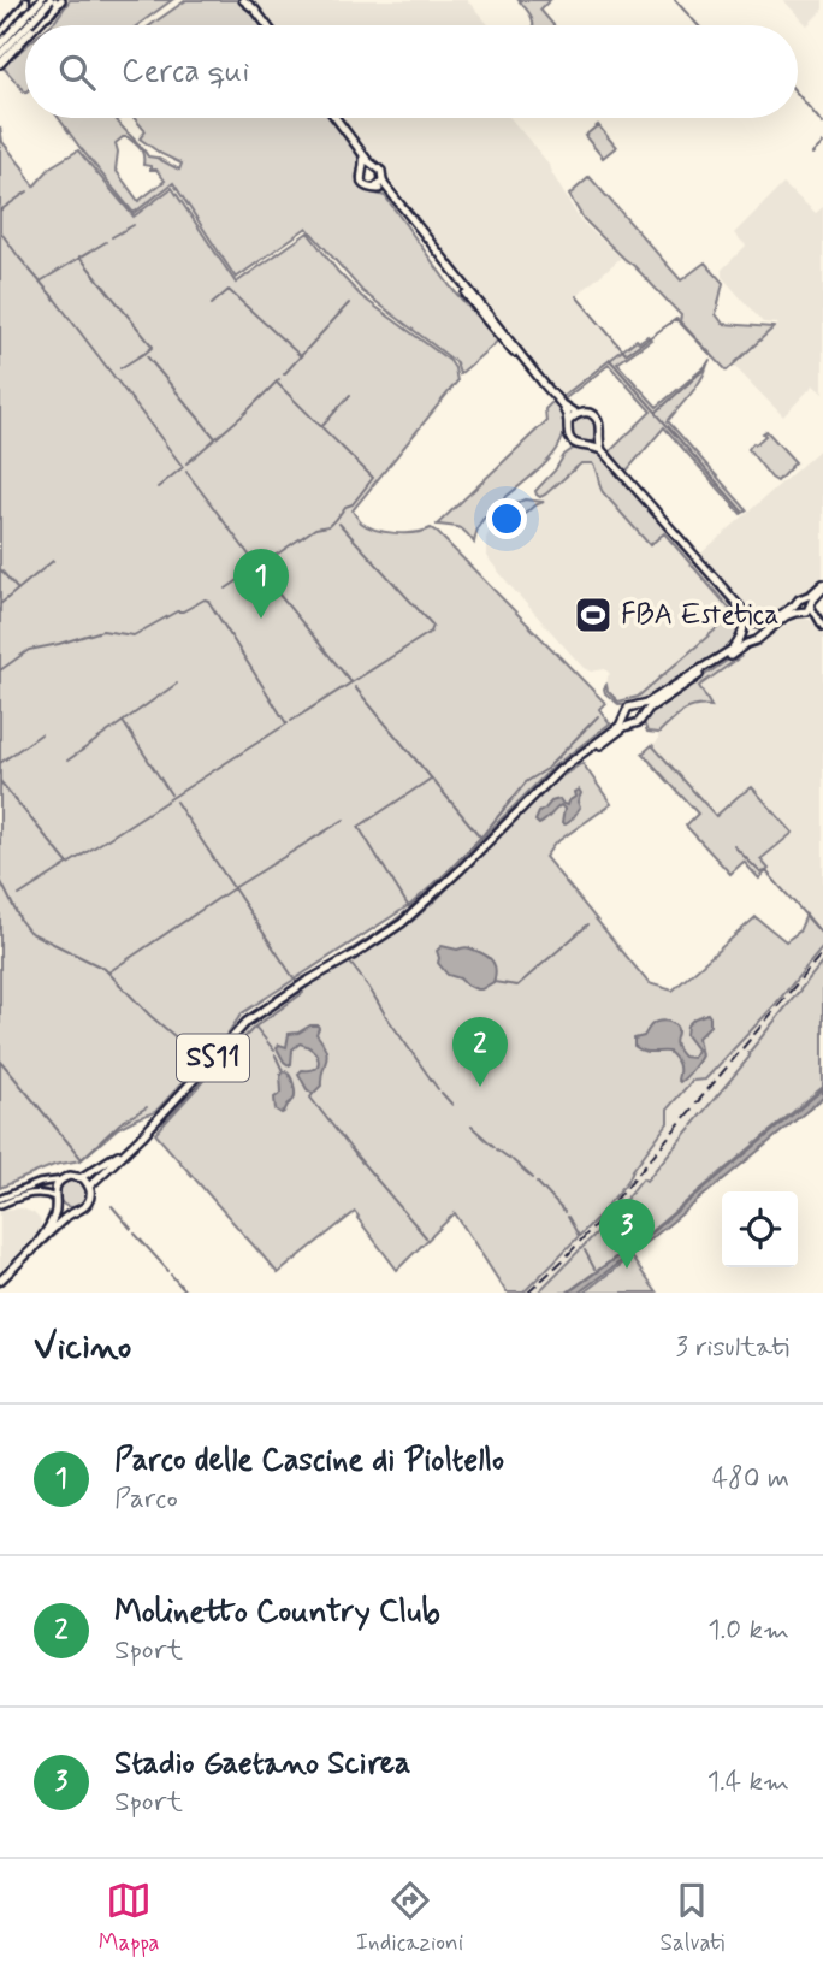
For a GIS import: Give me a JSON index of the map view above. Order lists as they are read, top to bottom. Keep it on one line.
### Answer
{"streets":{"main road":["SS11"]},"places":{"sports":["FBA Estetica"]},"page":{"search":"Cerca qui","pins":["1","2","3"],"heading":["Vicino","3 risultati"],"list":[{"mark":"1","name":"Parco delle Cascine di Pioltello","note":"Parco","value":"480 m"},{"mark":"2","name":"Molinetto Country Club","note":"Sport","value":"1.0 km"},{"mark":"3","name":"Stadio Gaetano Scirea","note":"Sport","value":"1.4 km"}],"nav":["Mappa","Indicazioni","Salvati"]}}
